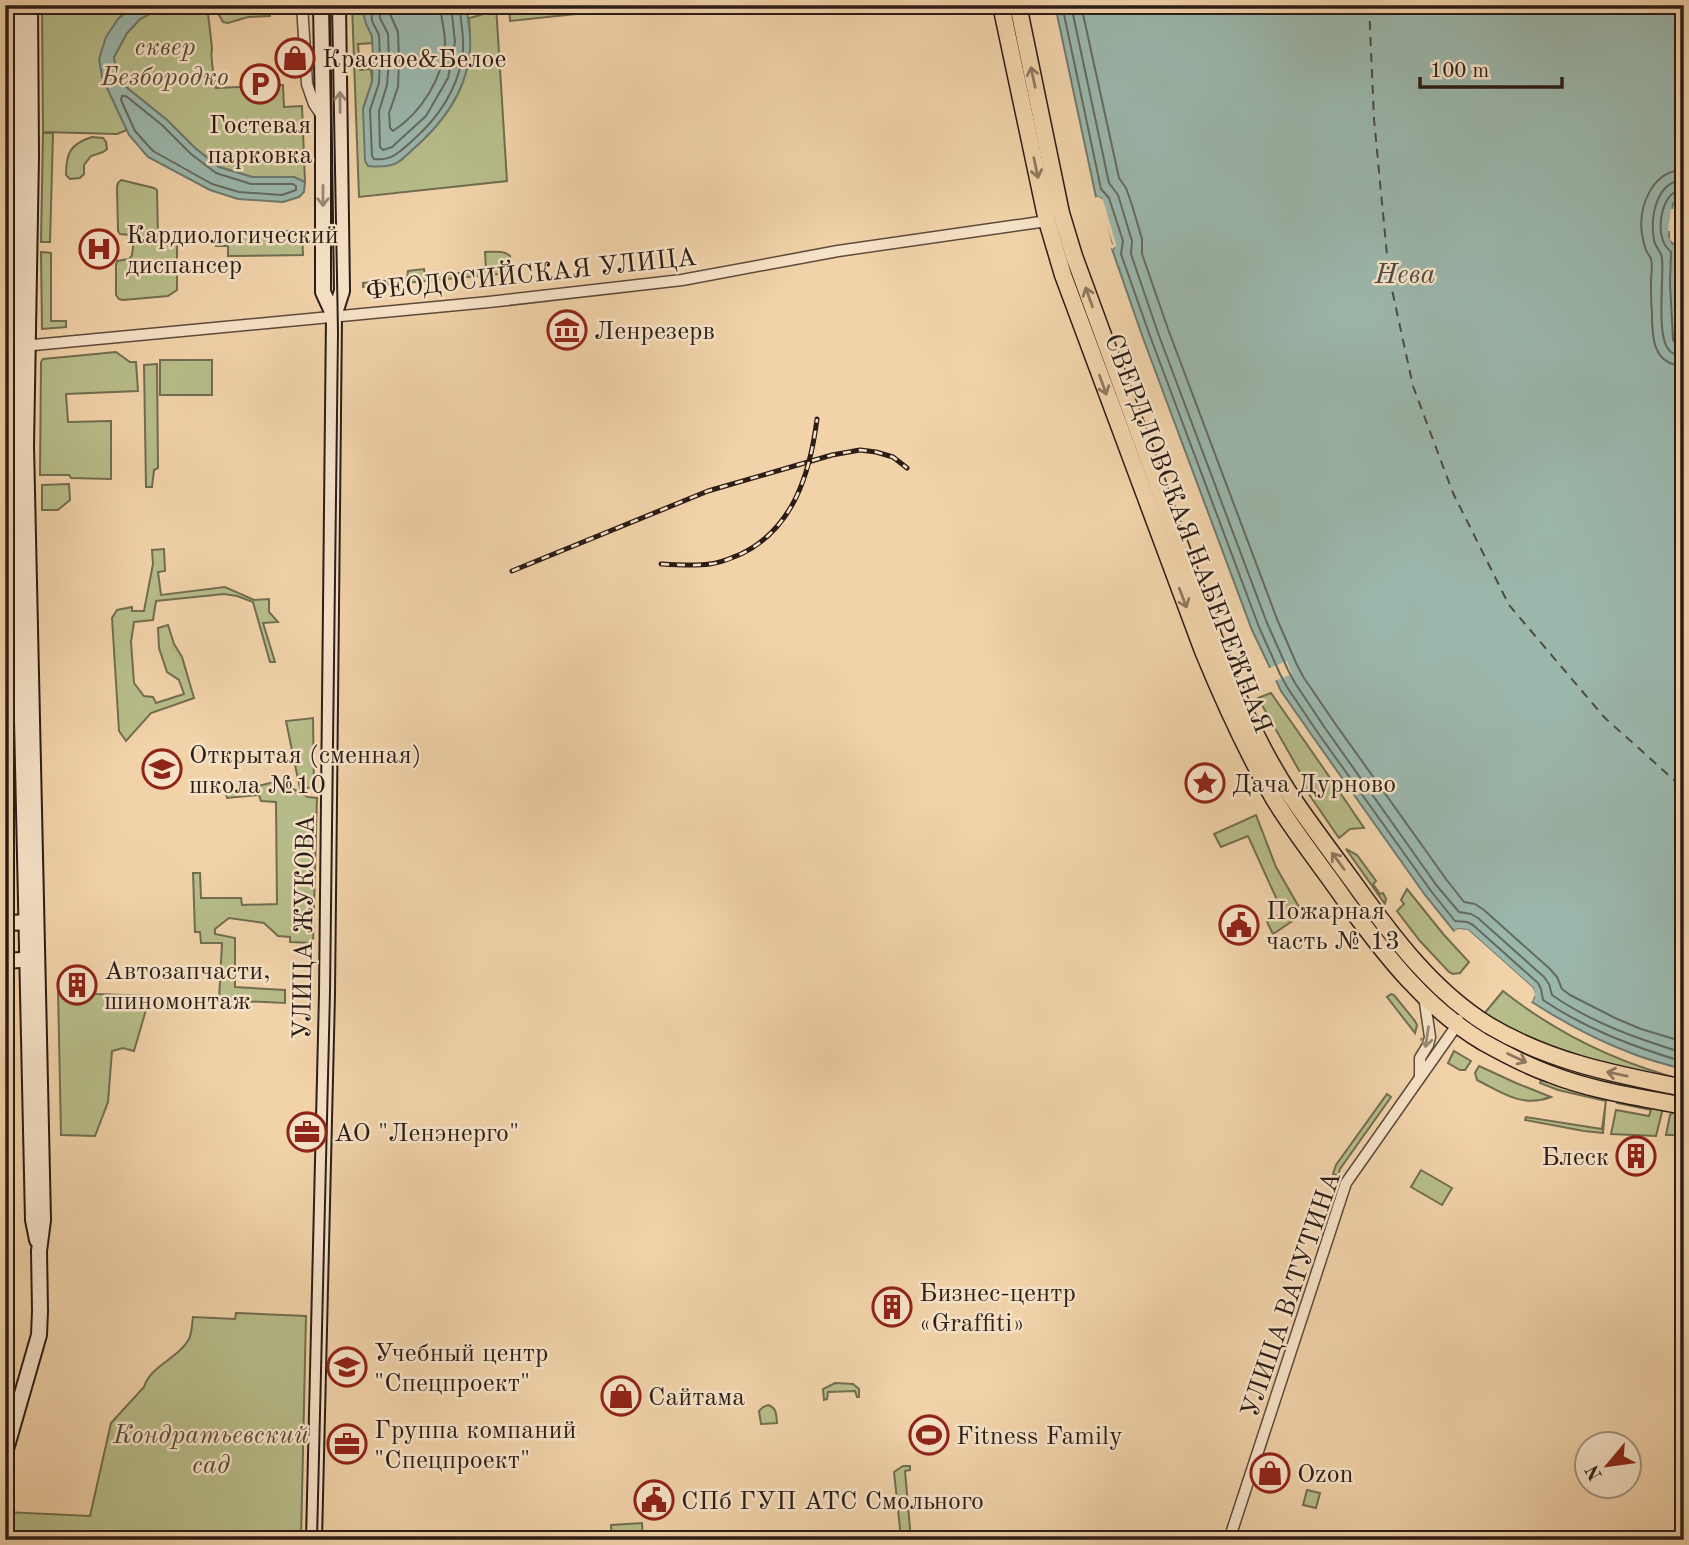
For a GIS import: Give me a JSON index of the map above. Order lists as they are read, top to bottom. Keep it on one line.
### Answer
{"streets":{"main road":["СВЕРДЛОВСКАЯ НАБЕРЕЖНАЯ"],"street":["ФЕОДОСИЙСКАЯ УЛИЦА","УЛИЦА ЖУКОВА","УЛИЦА ВАТУТИНА"]},"crossings":[["ФЕОДОСИЙСКАЯ УЛИЦА","СВЕРДЛОВСКАЯ НАБЕРЕЖНАЯ"],["ФЕОДОСИЙСКАЯ УЛИЦА","УЛИЦА ЖУКОВА"],["СВЕРДЛОВСКАЯ НАБЕРЕЖНАЯ","УЛИЦА ВАТУТИНА"]],"water":["Нева"],"parks":["сквер Безбородко","Кондратьевский сад"],"places":{"shop":["Красное&Белое","Сайтама","Ozon"],"parking":["Гостевая парковка"],"hospital":["Кардиологический диспансер"],"museum":["Ленрезерв"],"school or university":["Открытая (сменная) школа №10","Учебный центр \"Спецпроект\""],"place":["Дача Дурново"],"public building":["Пожарная часть № 13","СПб ГУП АТС Смольного"],"building":["Автозапчасти, шиномонтаж","Блеск","Бизнес-центр «Graffiti»"],"office":["АО \"Ленэнерго\"","Группа компаний \"Спецпроект\""],"sports":["Fitness Family"]},"scale_bar":"100 m","north":"bottom left"}
